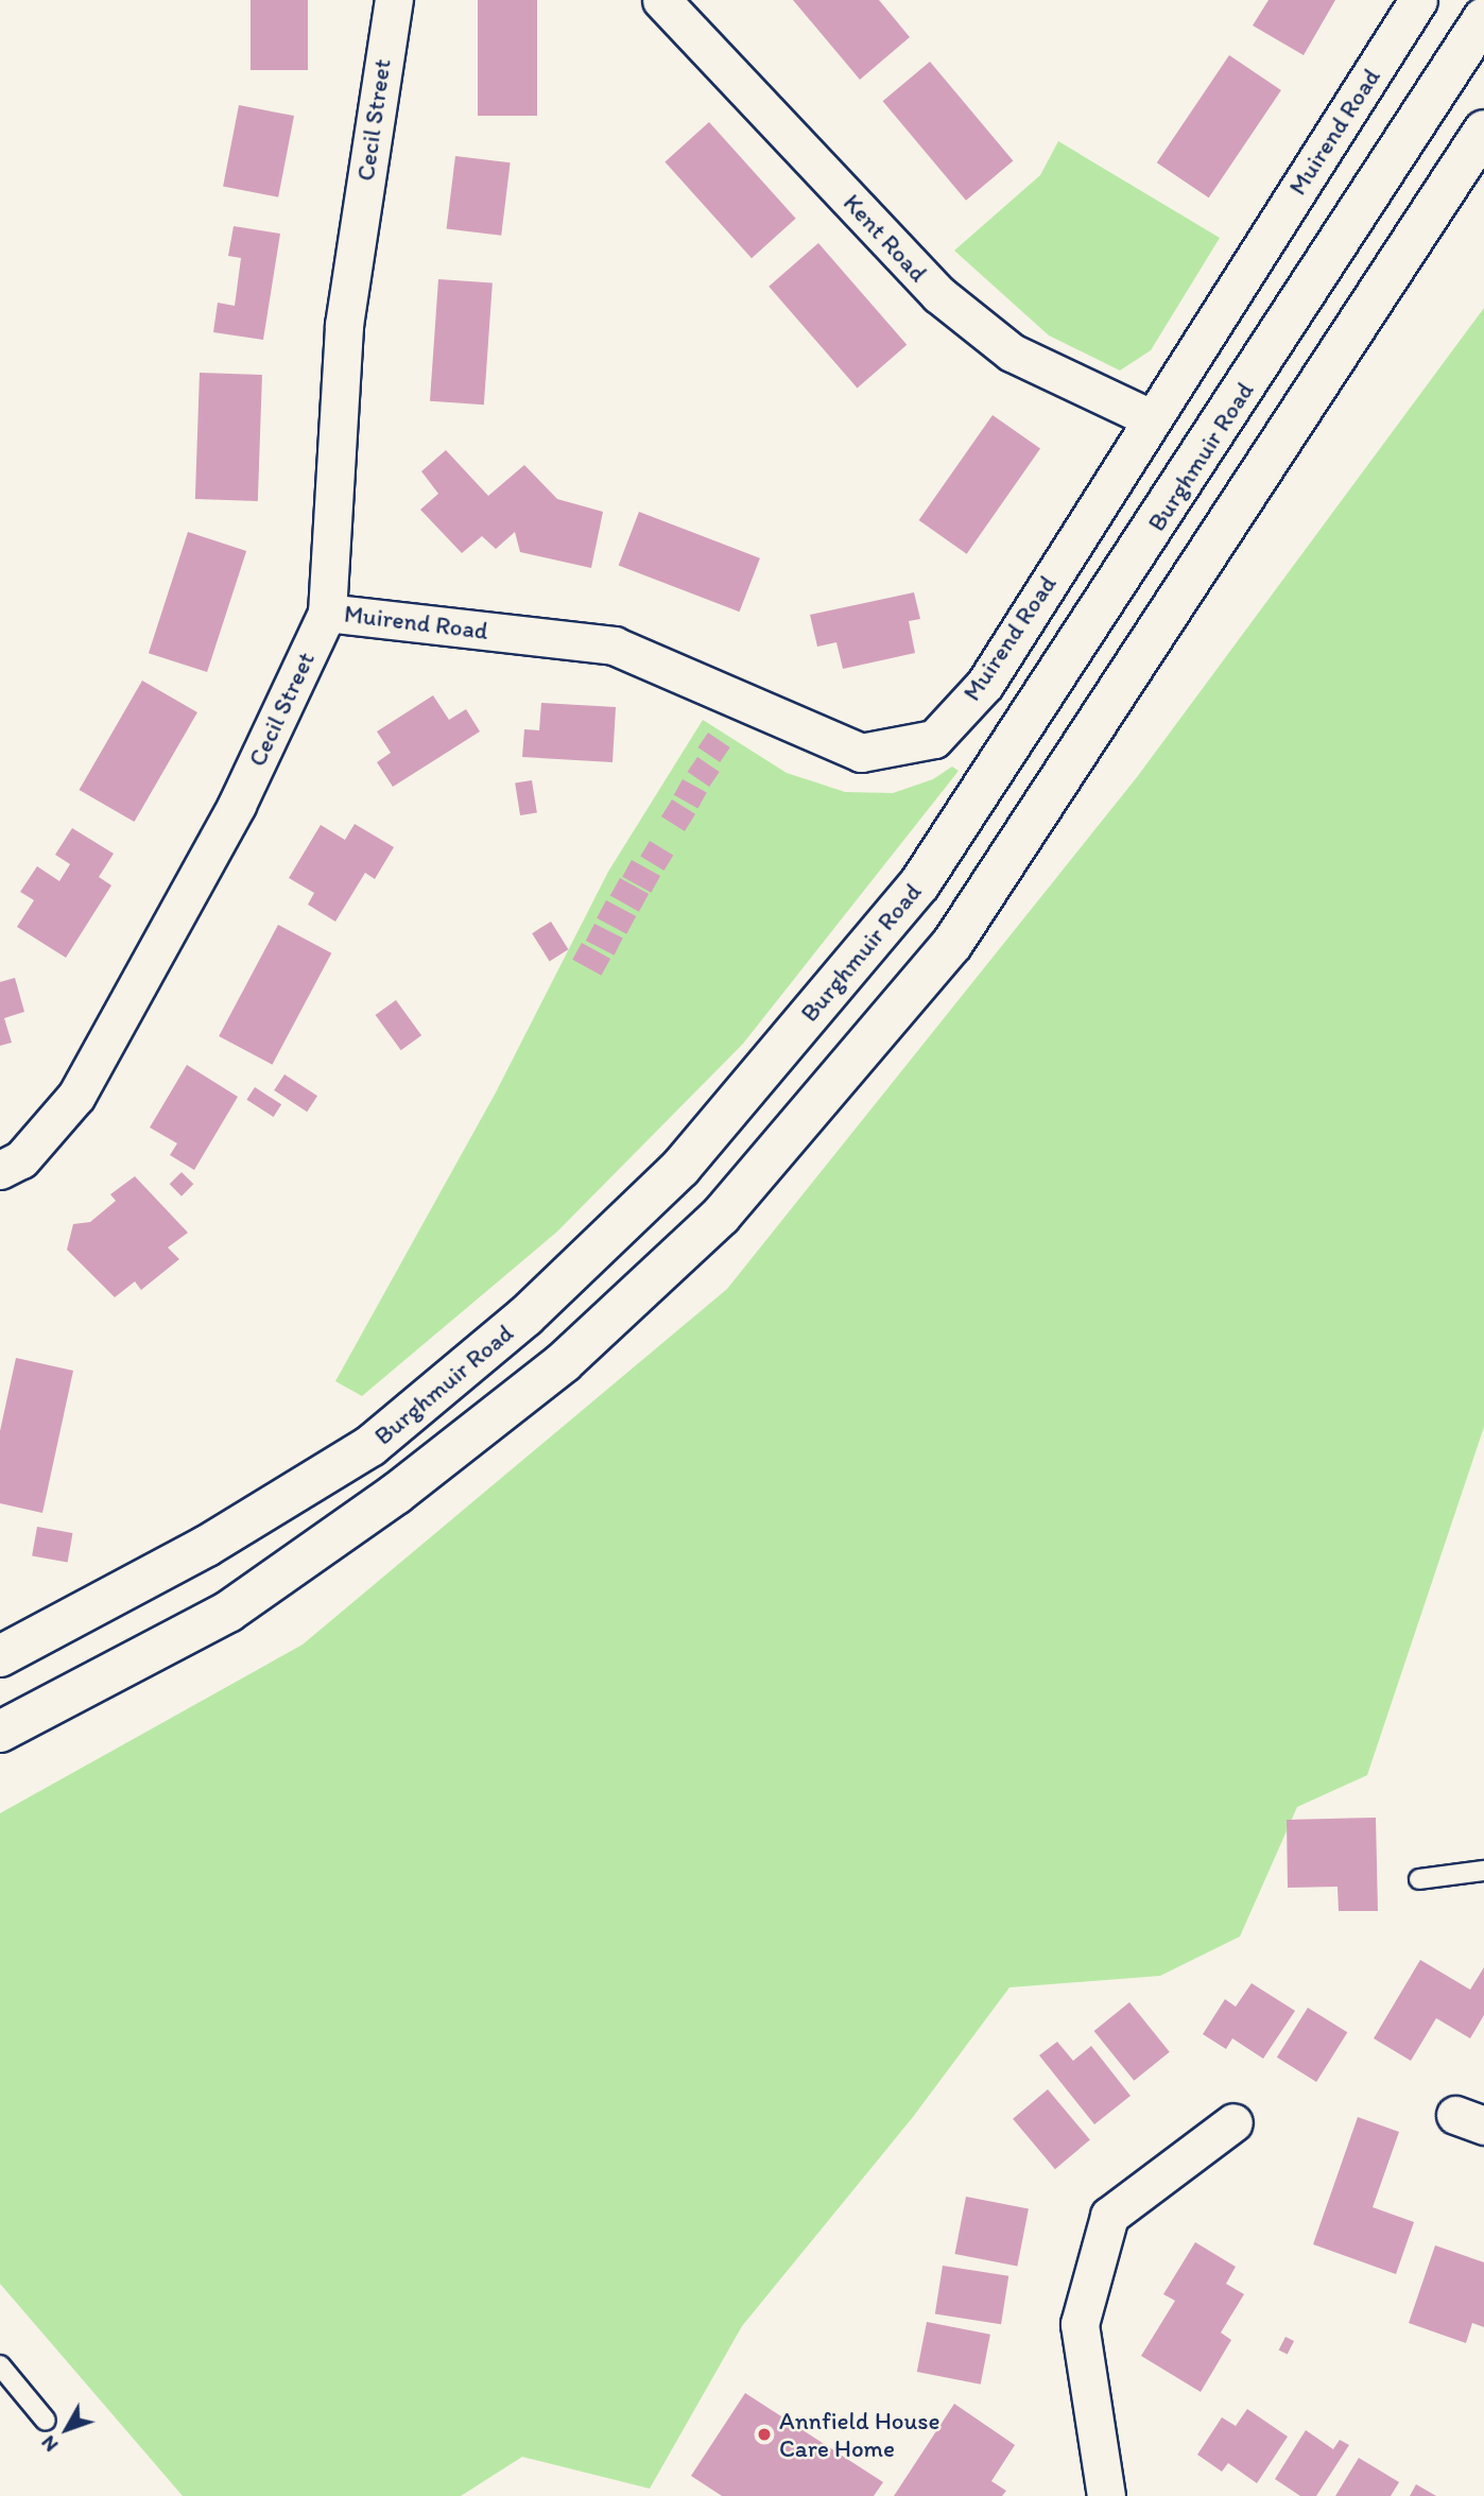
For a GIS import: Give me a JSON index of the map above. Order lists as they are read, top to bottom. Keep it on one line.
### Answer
{"streets":{"main road":["Burghmuir Road"],"street":["Cecil Street","Muirend Road","Kent Road"]},"crossings":[["Cecil Street","Muirend Road"],["Muirend Road","Kent Road"]],"places":["Annfield House Care Home"],"north":"bottom left"}
